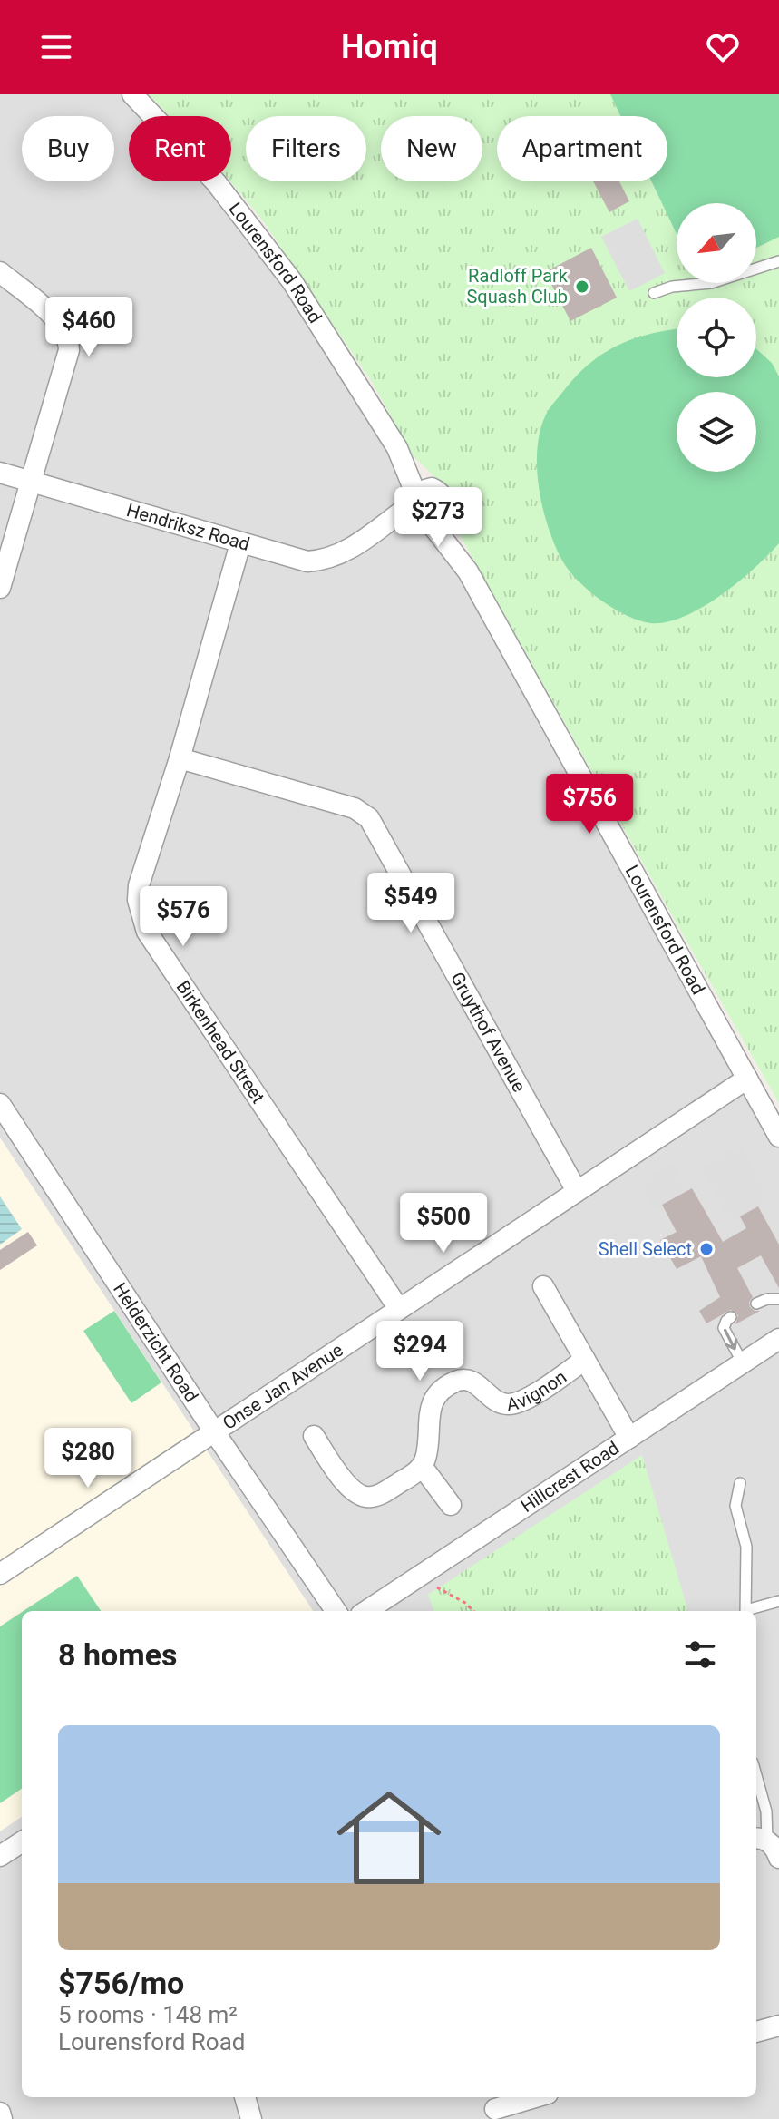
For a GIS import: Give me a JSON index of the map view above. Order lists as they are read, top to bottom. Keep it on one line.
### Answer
{"streets":{"street":["Lourensford Road","Hendriksz Road","Gruythof Avenue","Birkenhead Street","Helderzicht Road","Avignon","Onse Jan Avenue","Hillcrest Road"]},"crossings":[["Lourensford Road","Hendriksz Road"],["Lourensford Road","Onse Jan Avenue"],["Hendriksz Road","Birkenhead Street"],["Gruythof Avenue","Birkenhead Street"],["Gruythof Avenue","Onse Jan Avenue"],["Birkenhead Street","Onse Jan Avenue"],["Helderzicht Road","Onse Jan Avenue"],["Avignon","Hillcrest Road"]],"places":["Radloff Park Squash Club","Shell Select"],"north":"bottom left","page":{"header":"Homiq","chip":["Buy","Rent","Filters","New","Apartment"],"price":["$460","$273","$756","$549","$576","$500","$294","$280"],"heading":"8 homes","list":[{"name":"$756/mo","note":"5 rooms · 148 m² · Lourensford Road"}]}}
